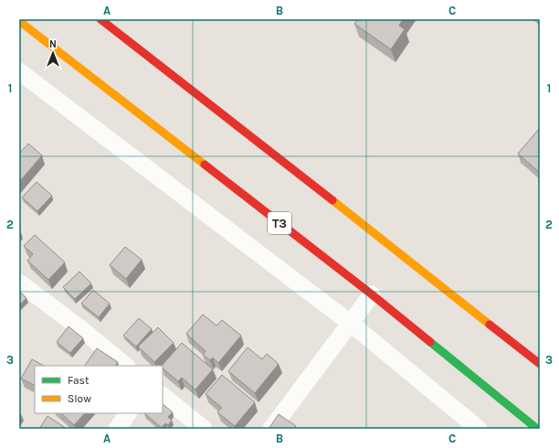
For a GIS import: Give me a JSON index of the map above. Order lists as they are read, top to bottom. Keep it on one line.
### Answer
{"streets":{"highway":["T3"]},"legend":["Fast","Slow"],"north":"top","grid":{"columns":["A","B","C"],"rows":["1","2","3"]}}
